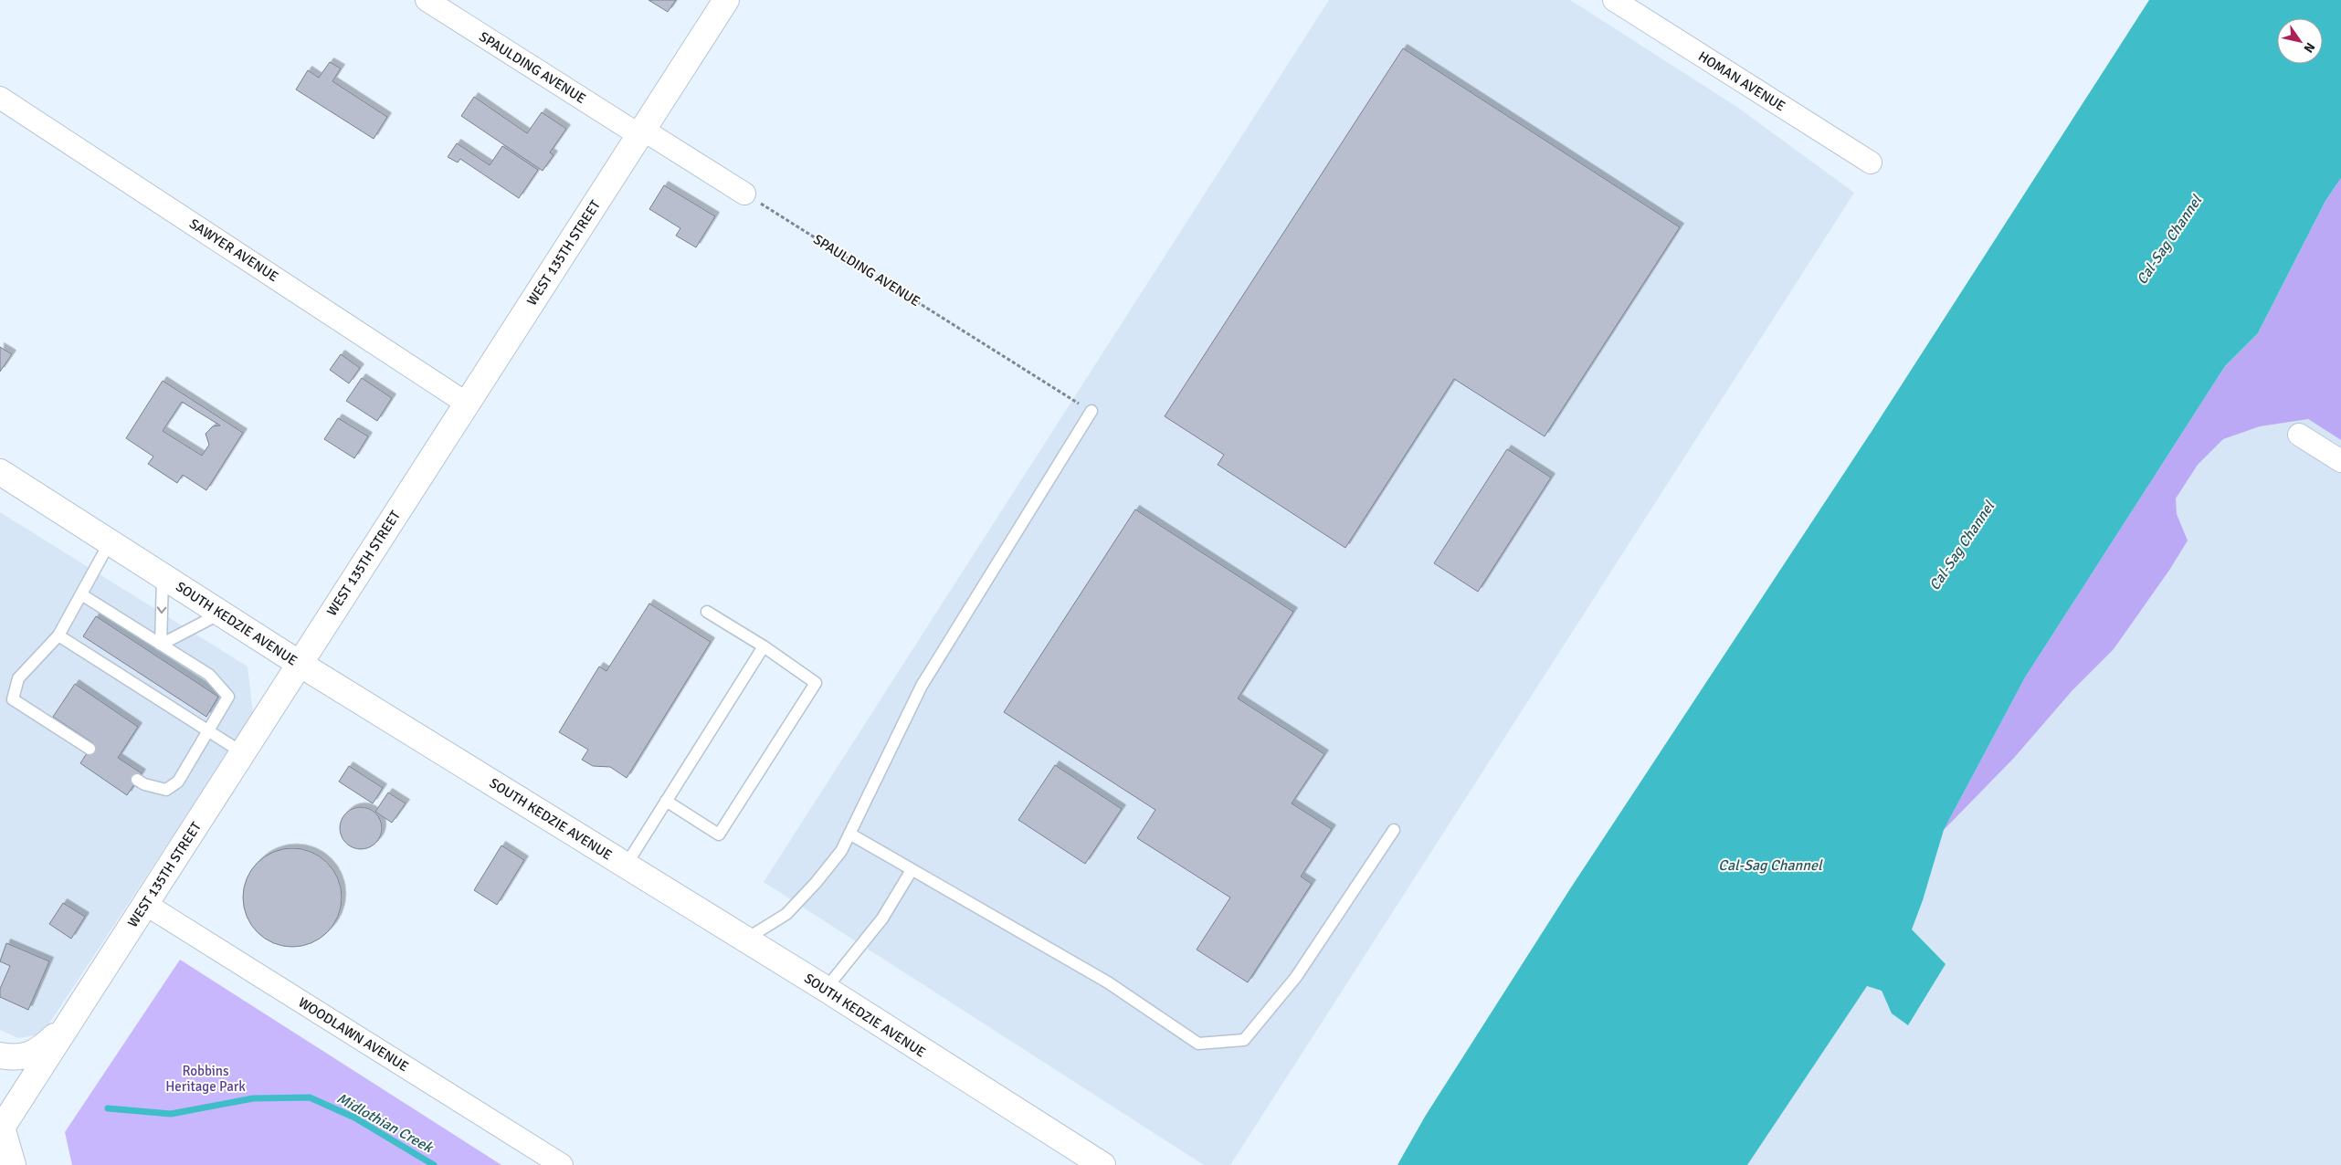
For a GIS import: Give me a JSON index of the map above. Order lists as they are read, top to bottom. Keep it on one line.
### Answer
{"streets":{"street":["SPAULDING AVENUE","HOMAN AVENUE","SAWYER AVENUE","WEST 135TH STREET","SOUTH KEDZIE AVENUE","WOODLAWN AVENUE"]},"crossings":[["SPAULDING AVENUE","WEST 135TH STREET"],["SAWYER AVENUE","WEST 135TH STREET"],["WEST 135TH STREET","SOUTH KEDZIE AVENUE"],["WEST 135TH STREET","WOODLAWN AVENUE"]],"water":["Cal-Sag Channel","Midlothian Creek"],"parks":["Robbins Heritage Park"],"north":"bottom right"}
